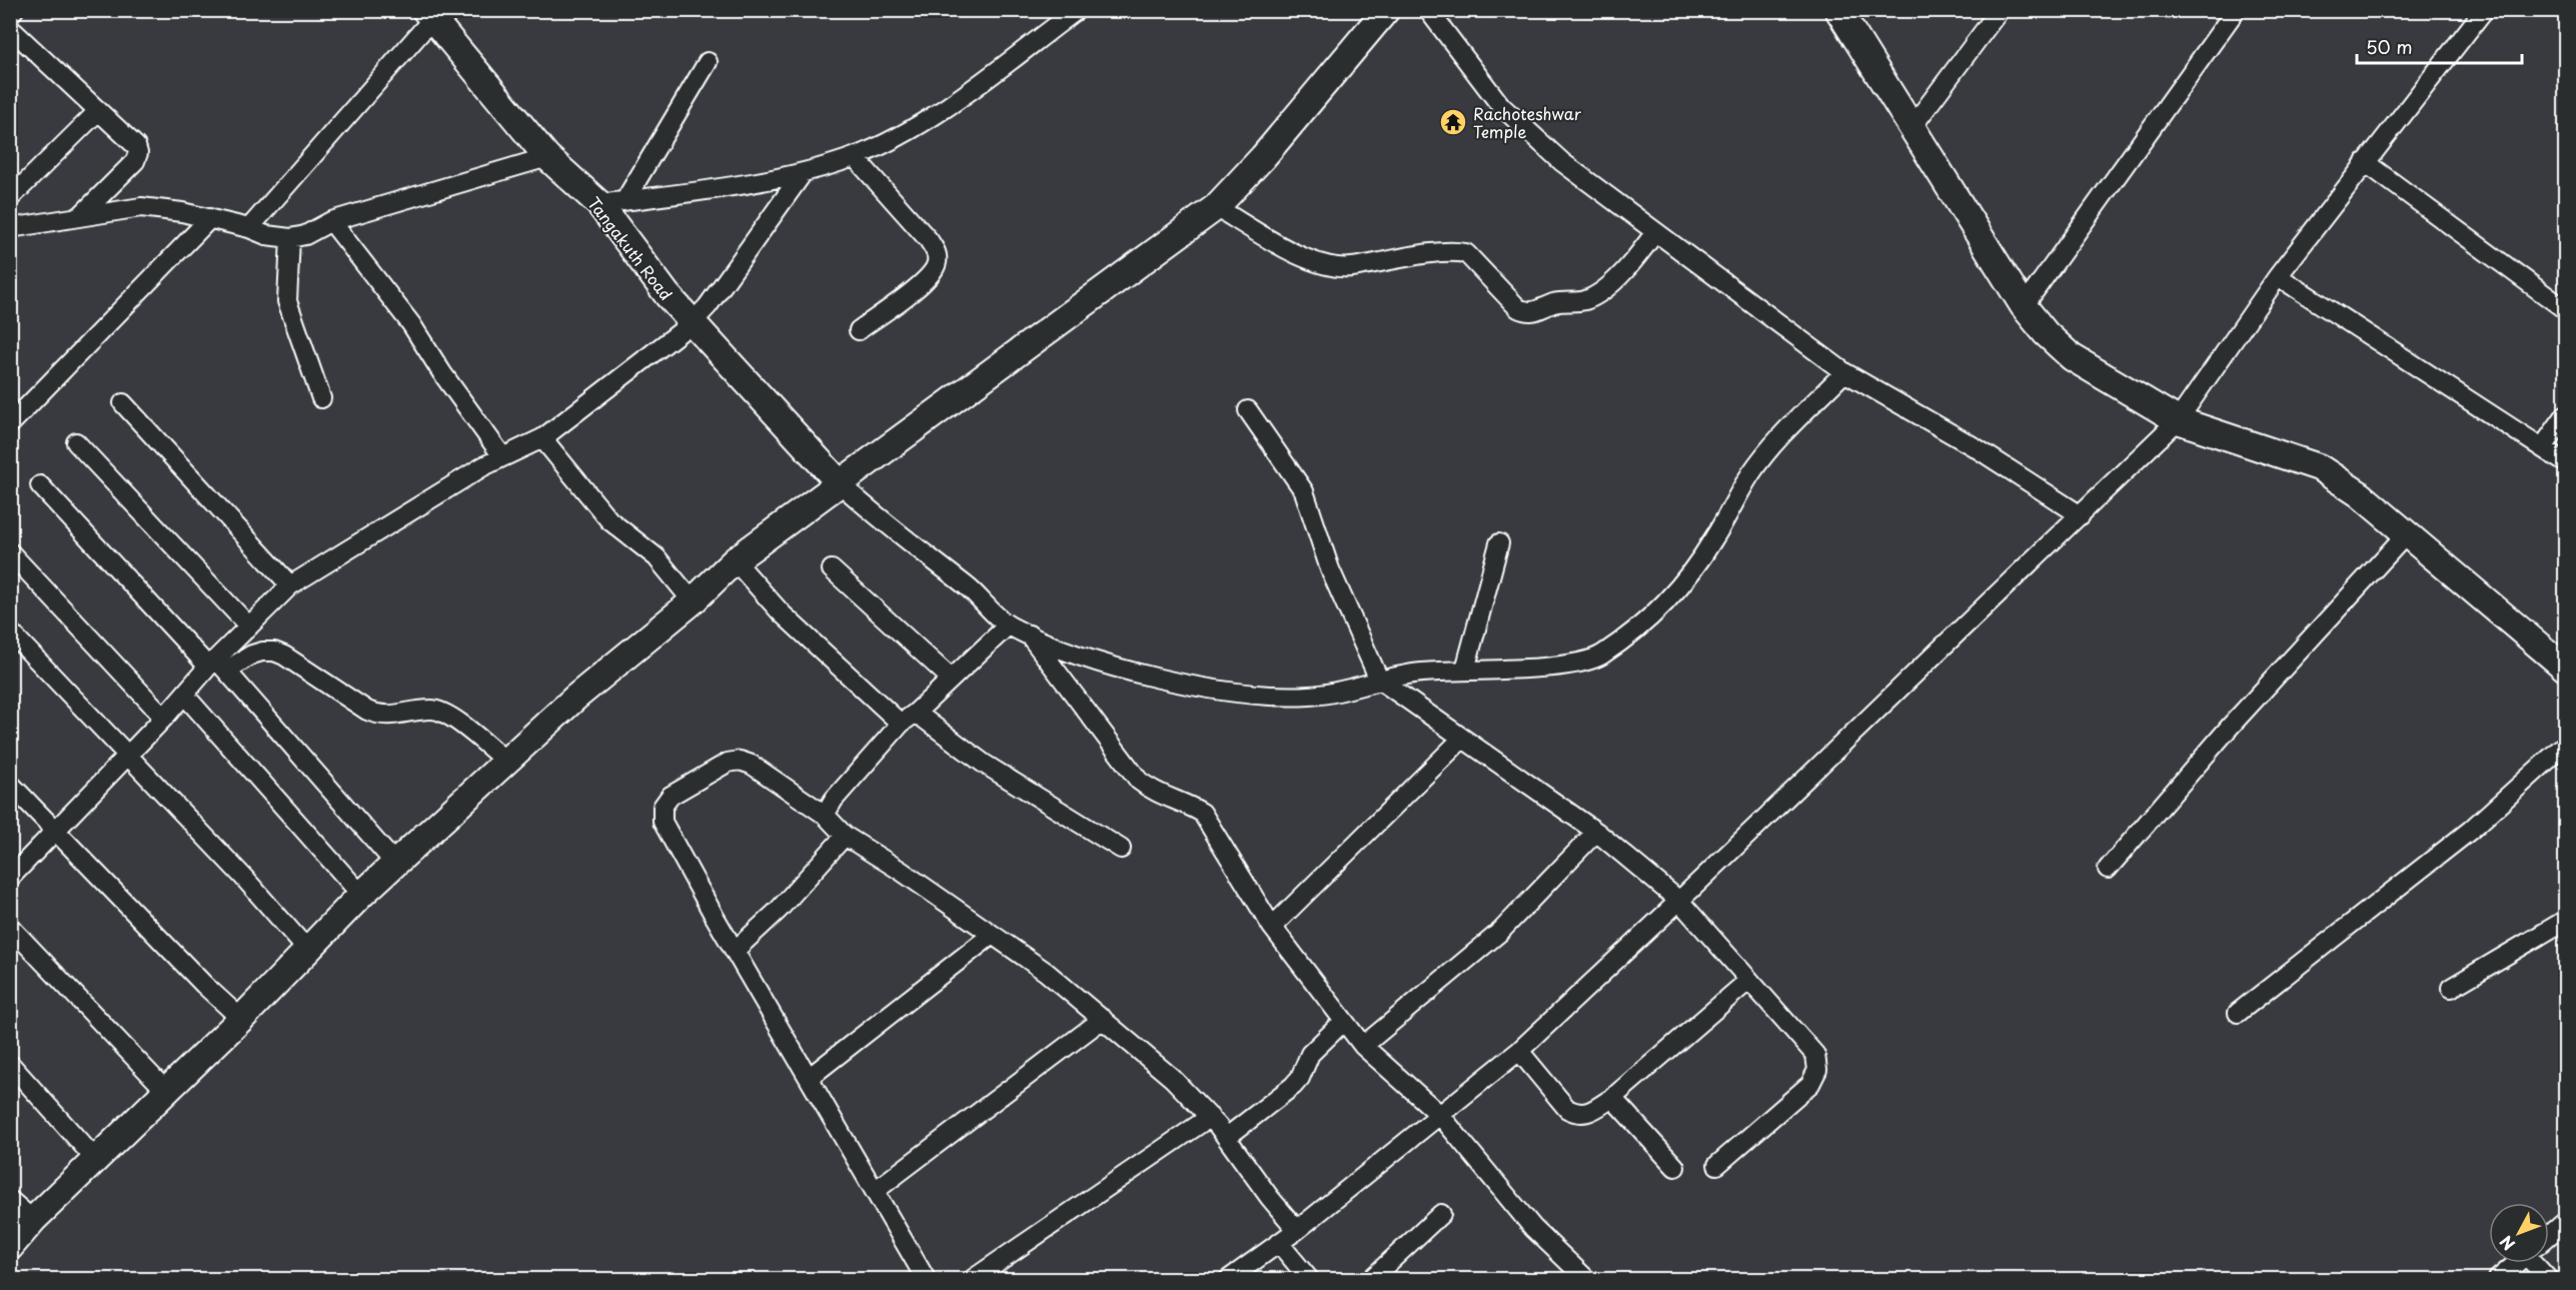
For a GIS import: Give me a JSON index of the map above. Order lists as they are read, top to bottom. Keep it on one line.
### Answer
{"streets":{"street":["Tangakuth Road"]},"places":{"temple":["Rachoteshwar Temple"]},"scale_bar":"50 m","north":"bottom left"}
